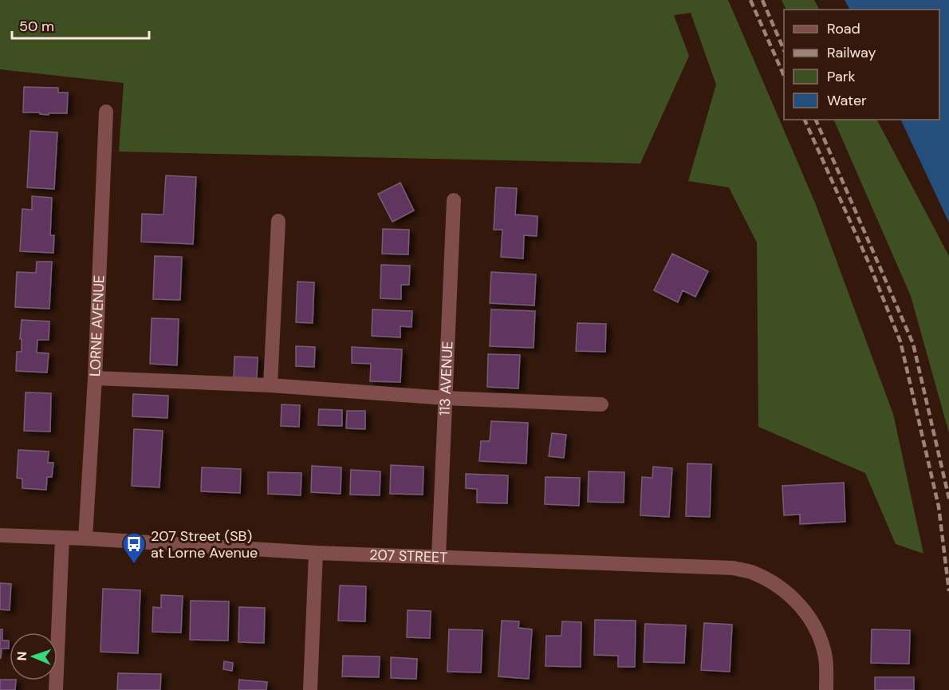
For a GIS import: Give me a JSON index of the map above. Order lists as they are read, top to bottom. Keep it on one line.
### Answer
{"streets":{"street":["LORNE AVENUE","113 AVENUE","207 STREET"]},"crossings":[["LORNE AVENUE","207 STREET"],["113 AVENUE","207 STREET"]],"places":{"bus stop":["207 Street (SB) at Lorne Avenue"]},"legend":["Road","Railway","Park","Water"],"scale_bar":"50 m","north":"left"}
